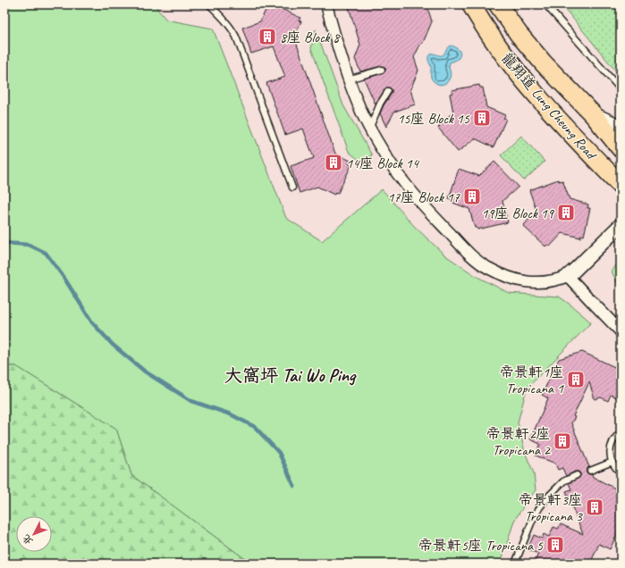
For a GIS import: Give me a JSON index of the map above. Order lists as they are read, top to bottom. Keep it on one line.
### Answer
{"streets":{"highway":["龍翔道 Lung Cheung Road"]},"districts":["大窩坪 Tai Wo Ping"],"places":{"building":["8座 Block 8","15座 Block 15","14座 Block 14","17座 Block 17","19座 Block 19","帝景軒1座 Tropicana 1","帝景軒2座 Tropicana 2","帝景軒3座 Tropicana 3","帝景軒5座 Tropicana 5"]},"north":"bottom left"}
